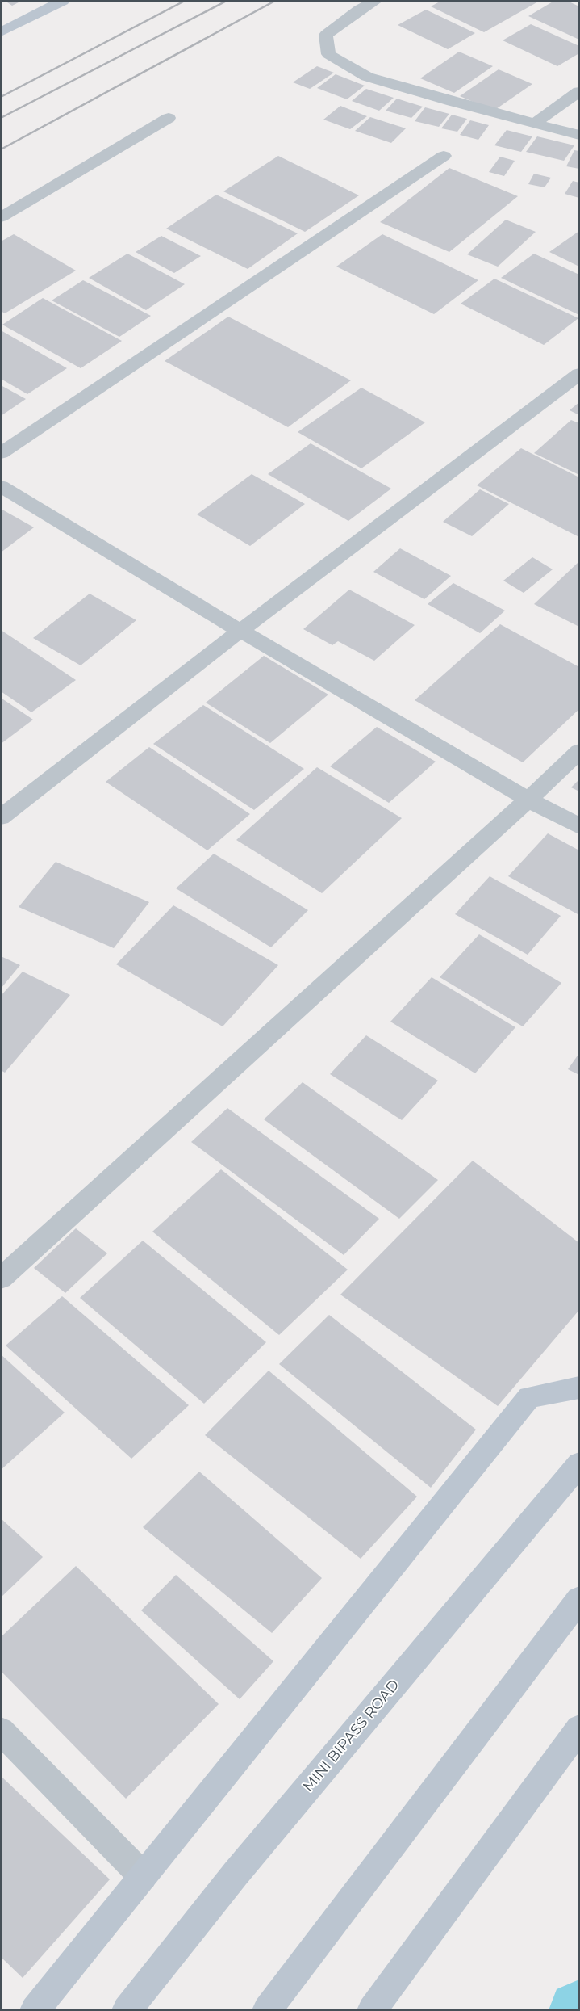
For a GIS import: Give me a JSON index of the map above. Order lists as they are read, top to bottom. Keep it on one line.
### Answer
{"streets":{"main road":["MINI BIPASS ROAD"]}}
